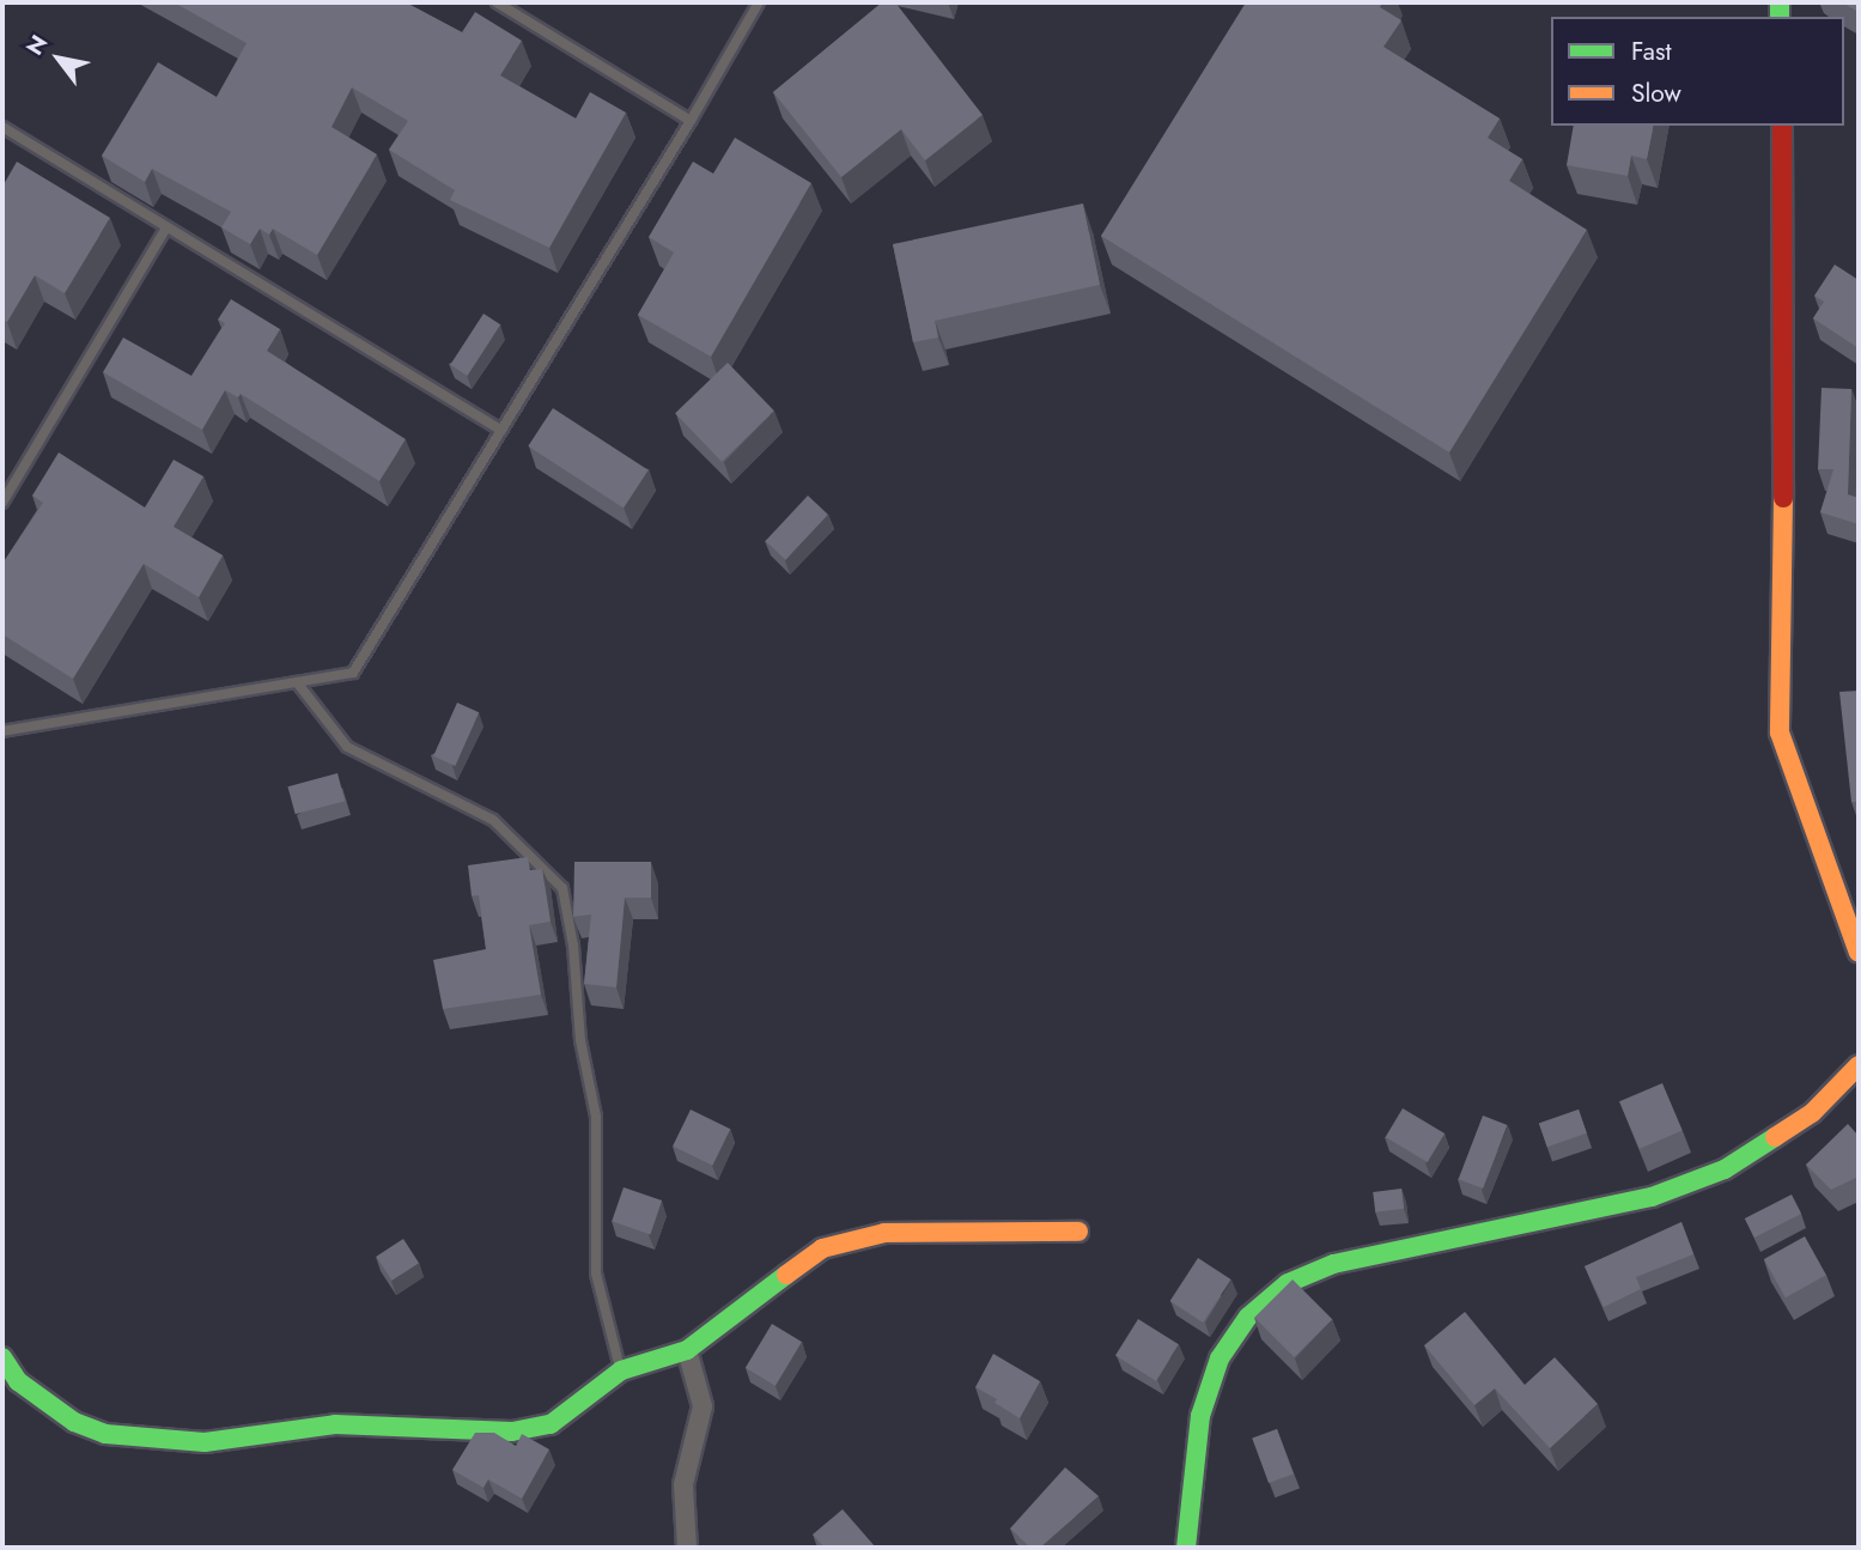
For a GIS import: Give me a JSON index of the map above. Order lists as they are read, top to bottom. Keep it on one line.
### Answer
{"legend":["Fast","Slow"],"north":"top left"}
